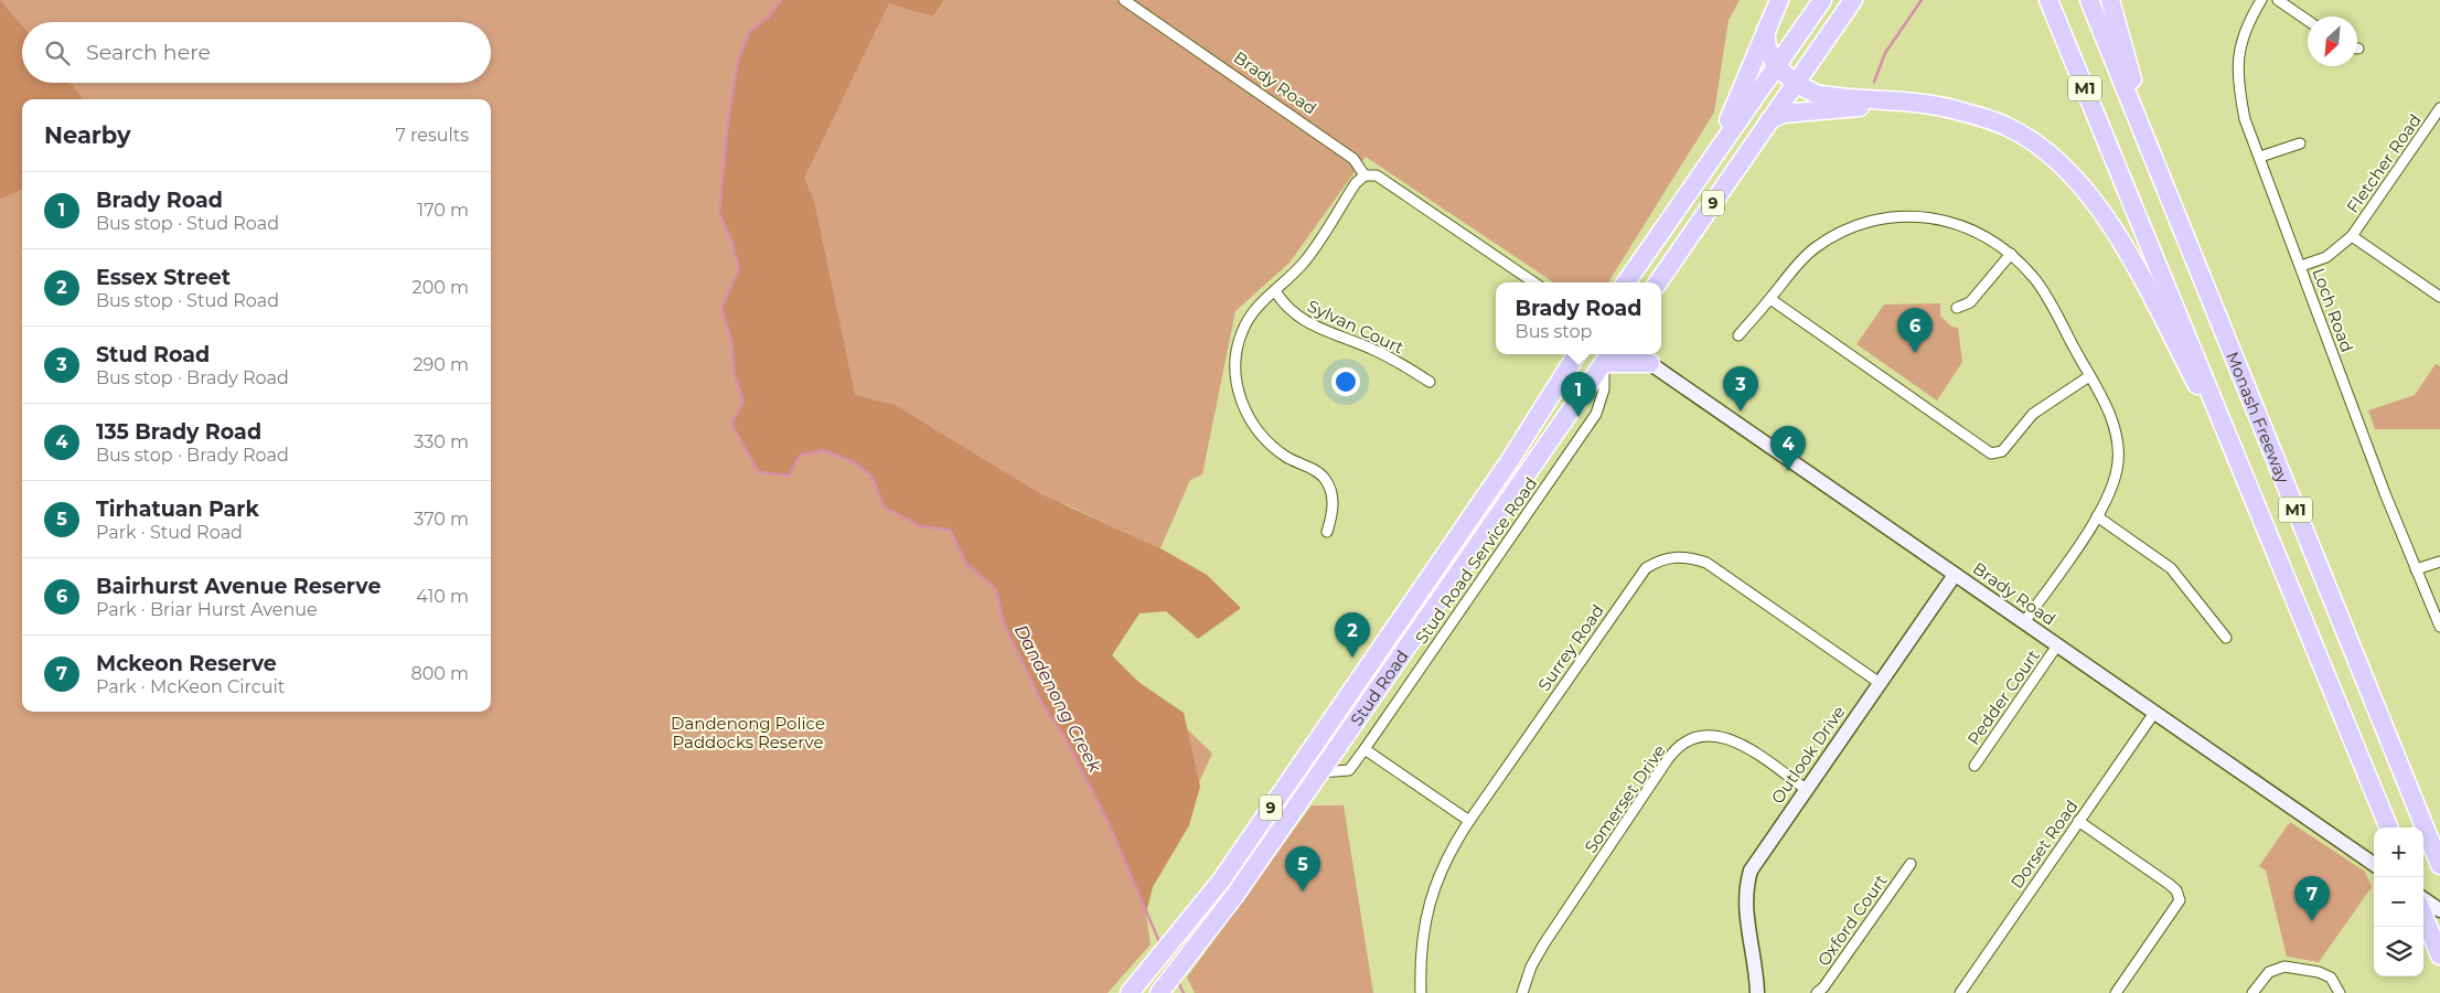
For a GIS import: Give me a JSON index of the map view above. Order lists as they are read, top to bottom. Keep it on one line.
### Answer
{"streets":{"highway":["M1","9","Monash Freeway","Stud Road"],"main road":["Brady Road","Outlook Drive"],"street":["Fletcher Road","Loch Road","Sylvan Court","Stud Road Service Road","Surrey Road","Pedder Court","Somerset Drive","Dorset Road","Oxford Court"]},"crossings":[["Brady Road","Pedder Court"],["Brady Road","Outlook Drive"],["Brady Road","Dorset Road"],["Fletcher Road","Loch Road"],["Stud Road Service Road","Stud Road"],["Surrey Road","Outlook Drive"],["Outlook Drive","Somerset Drive"]],"water":["Dandenong Creek"],"parks":["Dandenong Police Paddocks Reserve"],"north":"bottom left","page":{"search":"Search here","heading":["Nearby","7 results"],"list":[{"mark":"1","name":"Brady Road","note":"Bus stop · Stud Road","value":"170 m"},{"mark":"2","name":"Essex Street","note":"Bus stop · Stud Road","value":"200 m"},{"mark":"3","name":"Stud Road","note":"Bus stop · Brady Road","value":"290 m"},{"mark":"4","name":"135 Brady Road","note":"Bus stop · Brady Road","value":"330 m"},{"mark":"5","name":"Tirhatuan Park","note":"Park · Stud Road","value":"370 m"},{"mark":"6","name":"Bairhurst Avenue Reserve","note":"Park · Briar Hurst Avenue","value":"410 m"},{"mark":"7","name":"Mckeon Reserve","note":"Park · McKeon Circuit","value":"800 m"}],"popup":["Brady Road","Bus stop"],"pins":["6","3","1","4","2","5","7"],"map_buttons":["+","−"]}}
